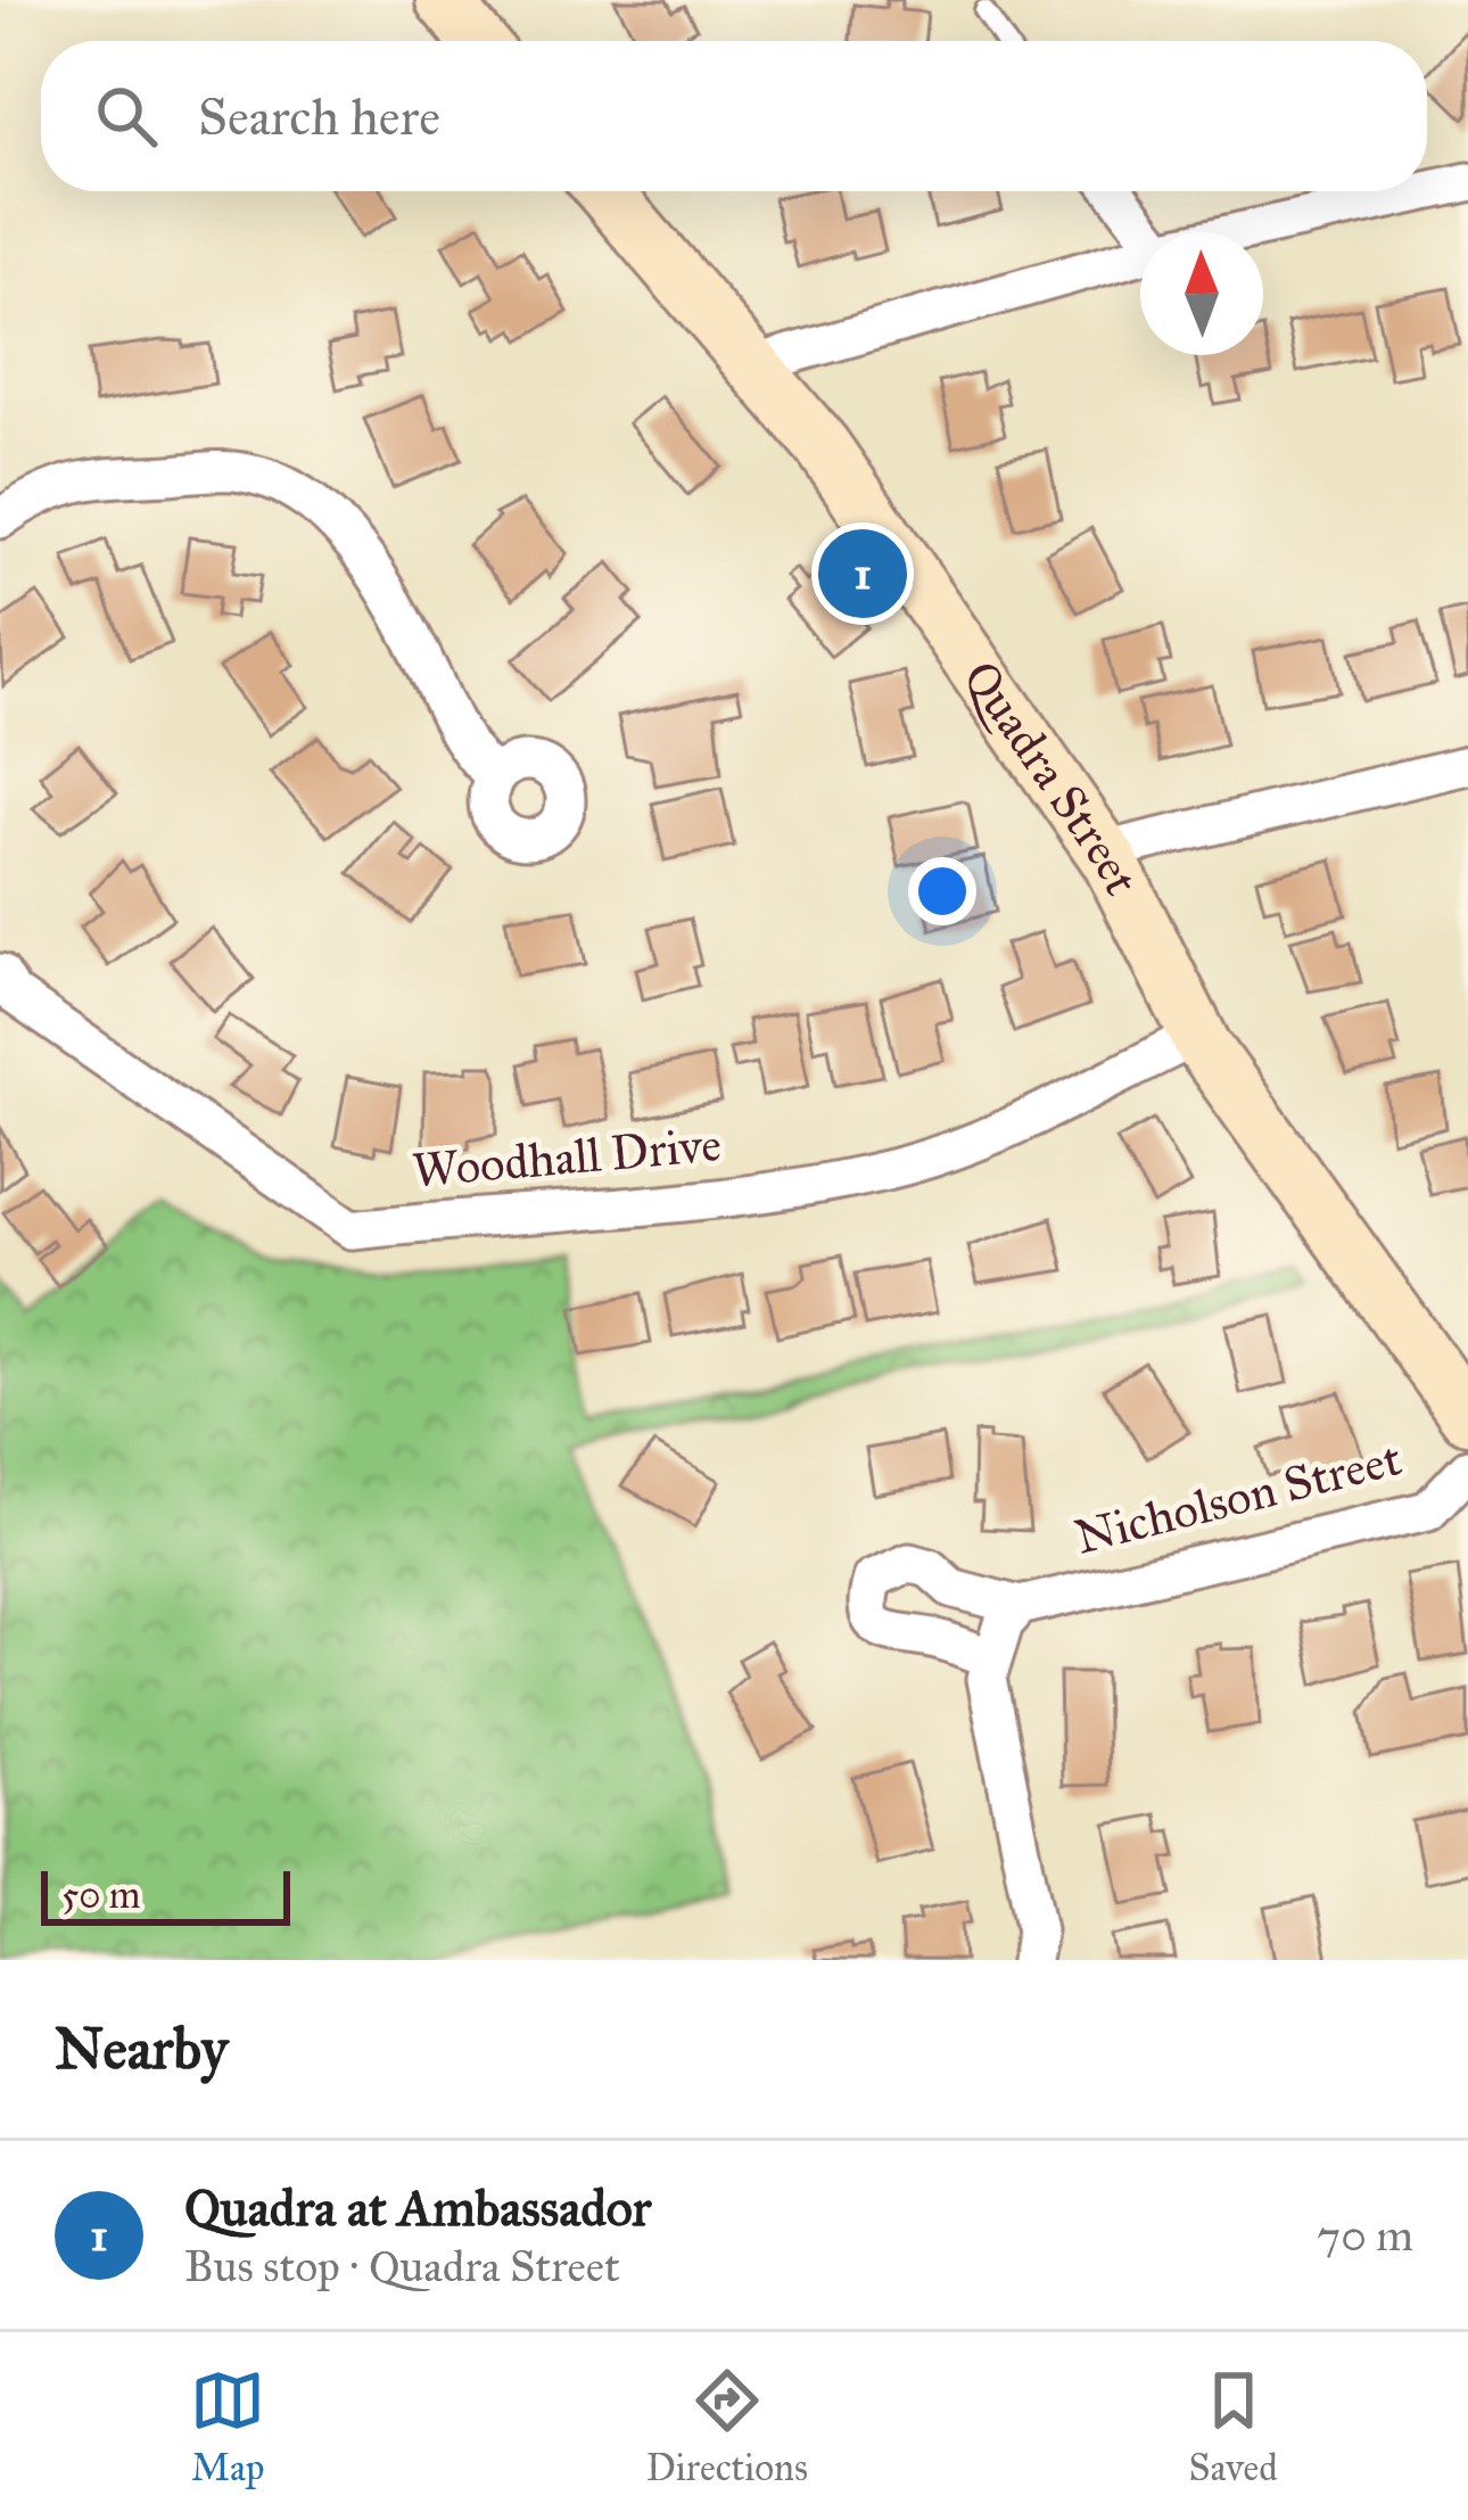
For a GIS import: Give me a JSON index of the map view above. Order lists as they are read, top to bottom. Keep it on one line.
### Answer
{"streets":{"main road":["Quadra Street"],"street":["Woodhall Drive","Nicholson Street"]},"crossings":[["Quadra Street","Woodhall Drive"]],"scale_bar":"50 m","north":"top","page":{"search":"Search here","pins":"1","scale":"50 m","heading":"Nearby","list":[{"mark":"1","name":"Quadra at Ambassador","note":"Bus stop · Quadra Street","value":"70 m"}],"nav":["Map","Directions","Saved"]}}
